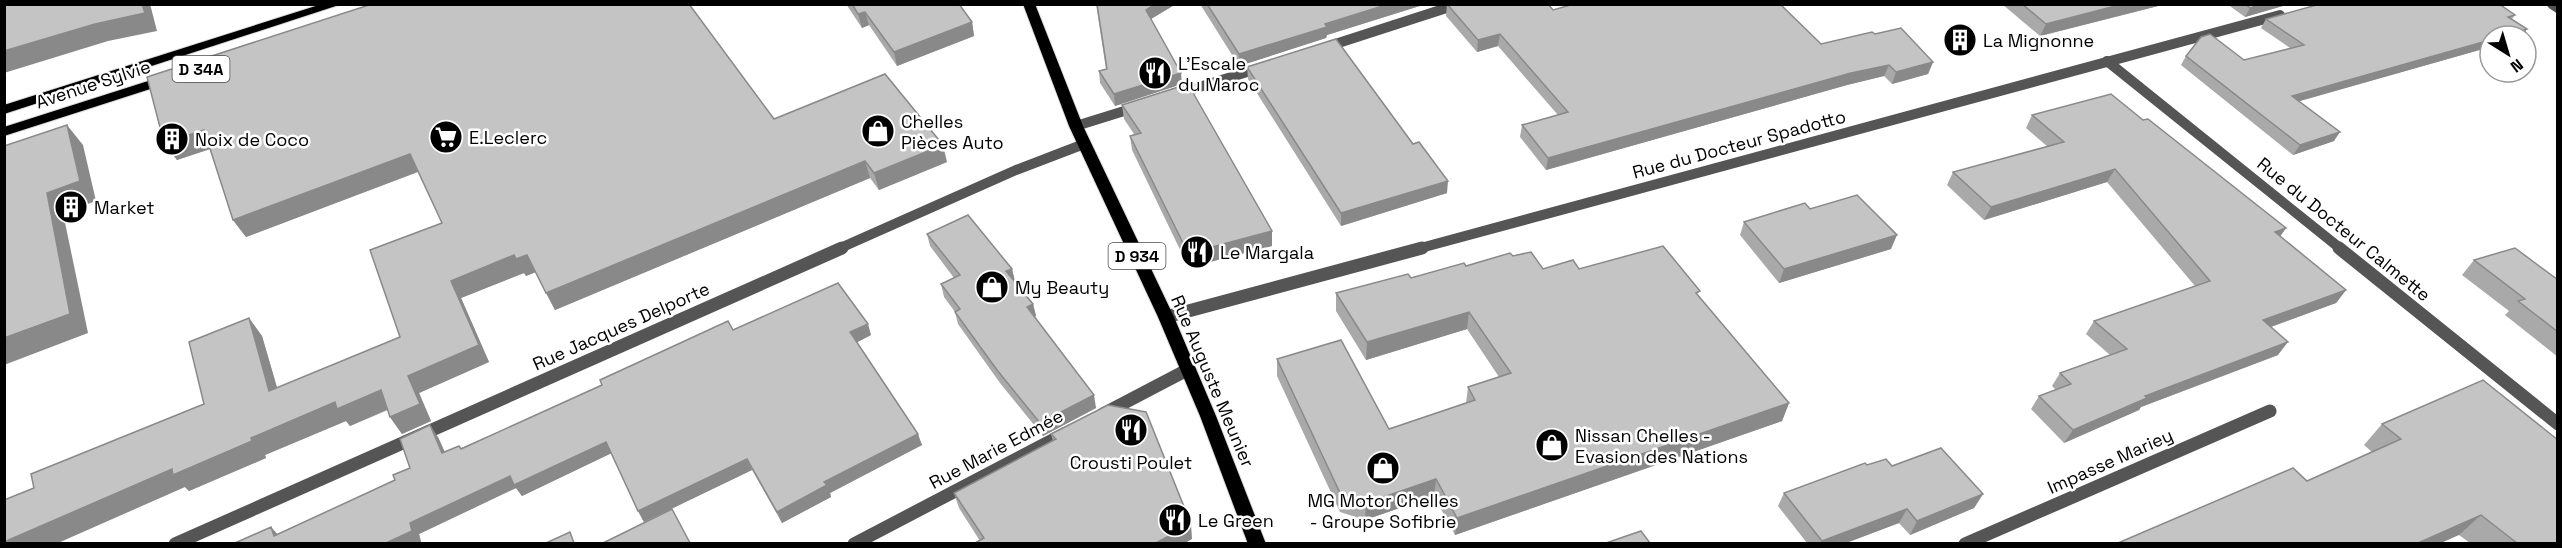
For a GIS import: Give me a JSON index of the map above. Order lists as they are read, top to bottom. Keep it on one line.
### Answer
{"streets":{"main road":["D 34A","Avenue Sylvie","D 934","Rue Auguste Meunier"],"street":["Rue du Docteur Spadotto","Rue du Docteur Calmette","Rue Jacques Delporte","Rue Marie Edmée","Impasse Mariey"]},"crossings":[["Rue du Docteur Spadotto","Rue du Docteur Calmette"],["Rue du Docteur Spadotto","Rue Auguste Meunier"],["Rue Jacques Delporte","Rue Auguste Meunier"],["Rue Auguste Meunier","Rue Marie Edmée"]],"places":{"building":["La Mignonne","Noix de Coco","Market"],"restaurant":["L'Escale du Maroc","Le Margala","Crousti Poulet","Le Green"],"shop":["Chelles Pièces Auto","My Beauty","Nissan Chelles - Evasion des Nations","MG Motor Chelles - Groupe Sofibrie"],"supermarket":["E.Leclerc"]},"north":"bottom right"}
